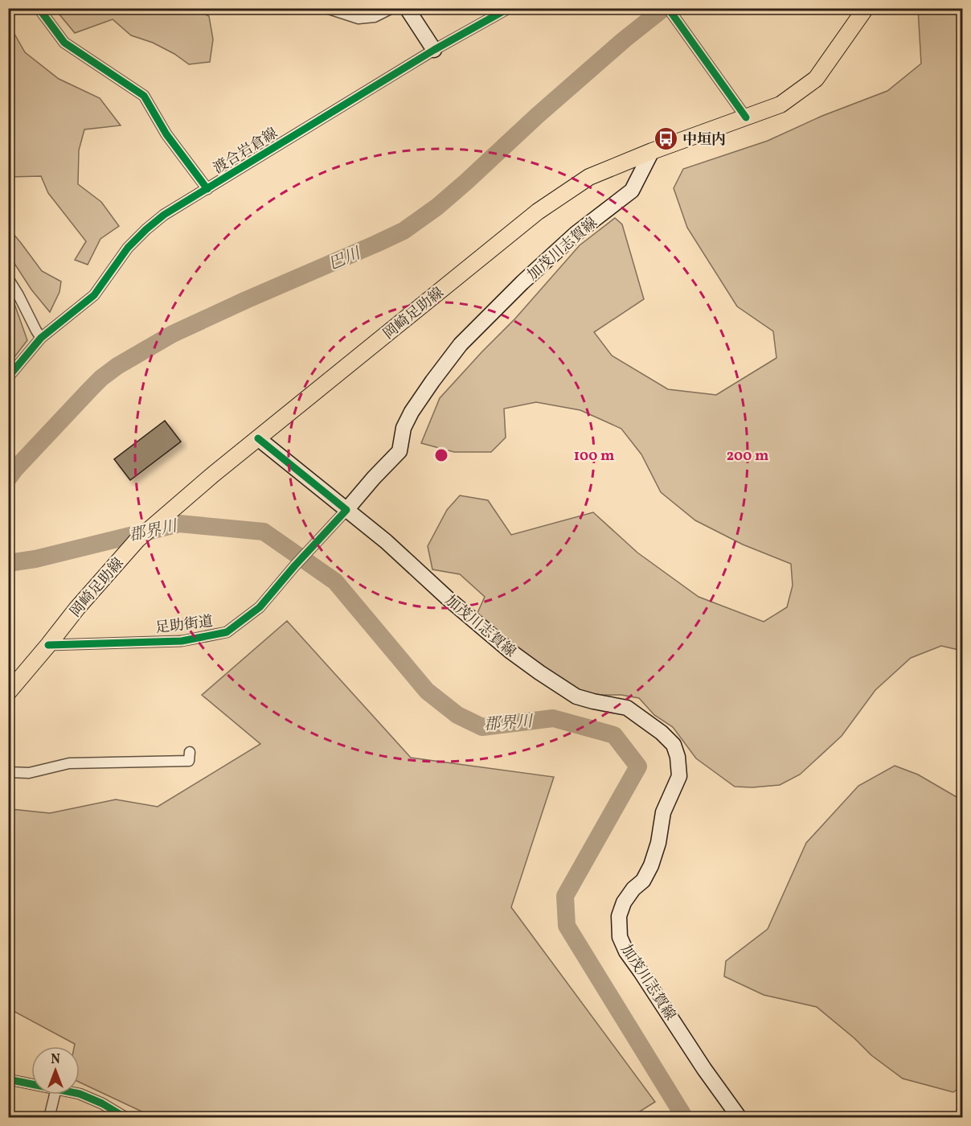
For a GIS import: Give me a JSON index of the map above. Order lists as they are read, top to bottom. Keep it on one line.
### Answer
{"streets":{"main road":["加茂川志賀線","岡崎足助線"],"street":["渡合岩倉線","足助街道"]},"crossings":[["加茂川志賀線","岡崎足助線"],["加茂川志賀線","足助街道"],["岡崎足助線","足助街道"]],"water":["巴川","郡界川"],"places":{"bus stop":["中垣内"]},"north":"top","rings":["100 m","200 m"]}
